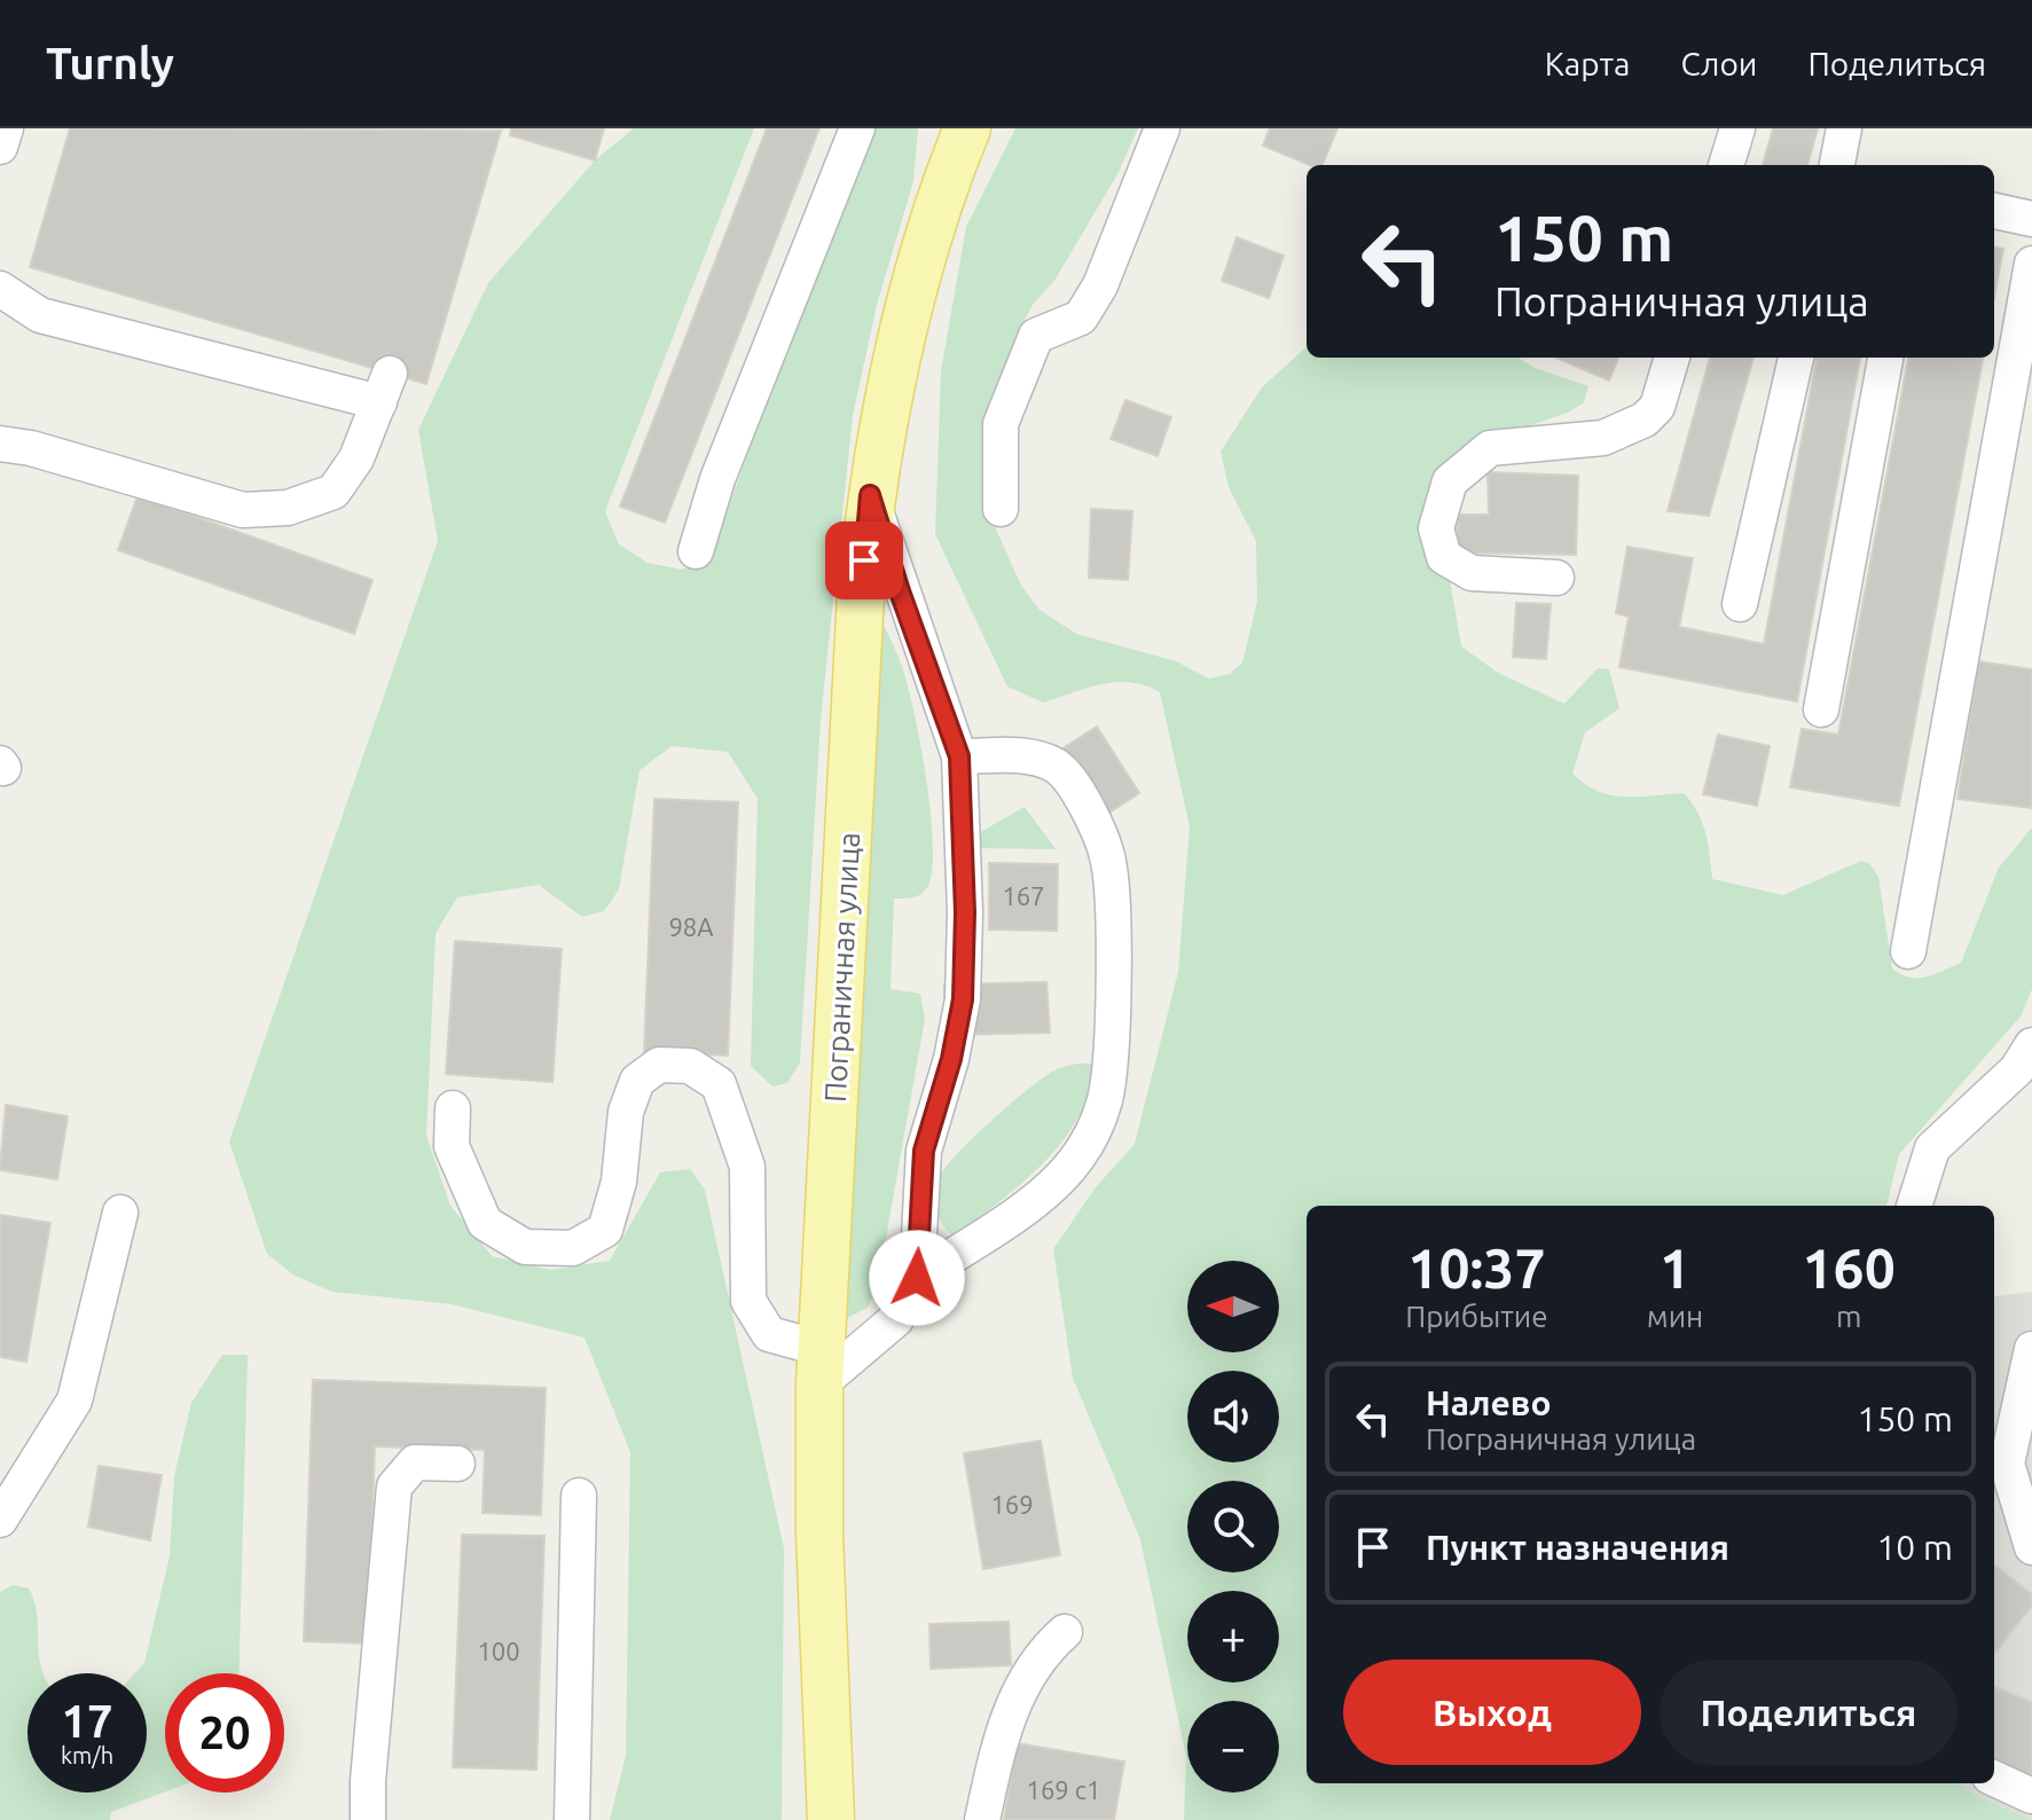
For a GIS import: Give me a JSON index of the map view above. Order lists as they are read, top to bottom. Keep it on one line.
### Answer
{"streets":{"main road":["Пограничная улица"]},"house_numbers":["167","98А","169","100","169 с1"],"north":"left","page":{"header":"Turnly","nav":["Карта","Слои","Поделиться"],"turn":["150 m","Пограничная улица"],"eta":["10:37","Прибытие","1","мин","160","m"],"map_buttons":["+","−"],"list":[{"name":"Налево","note":"Пограничная улица","value":"150 m"},{"name":"Пункт назначения","value":"10 m"}],"buttons":["Выход","Поделиться"],"speed":"17 km/h","limit":"20"}}
